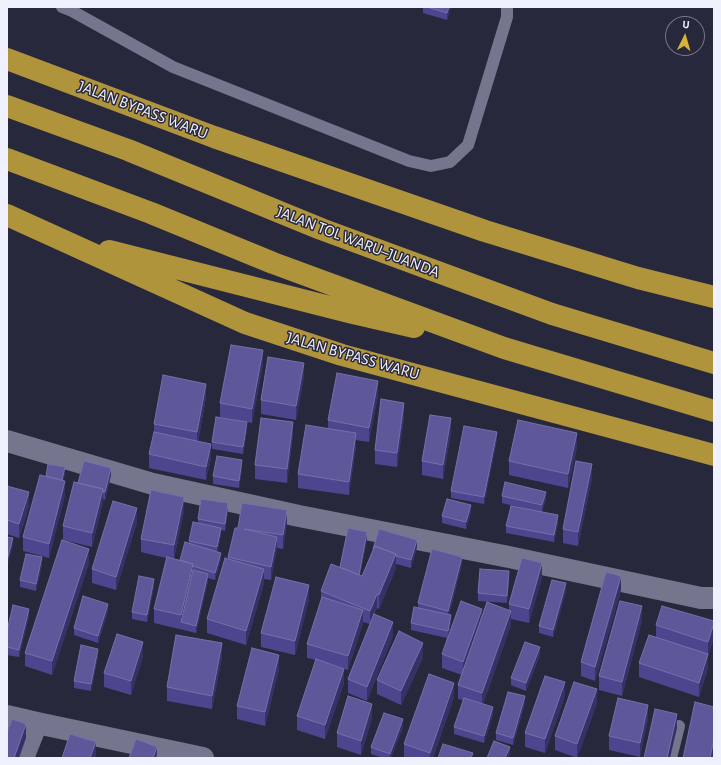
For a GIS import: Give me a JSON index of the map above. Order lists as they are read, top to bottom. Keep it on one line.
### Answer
{"streets":{"highway":["JALAN BYPASS WARU","JALAN TOL WARU–JUANDA"]},"north":"top"}
